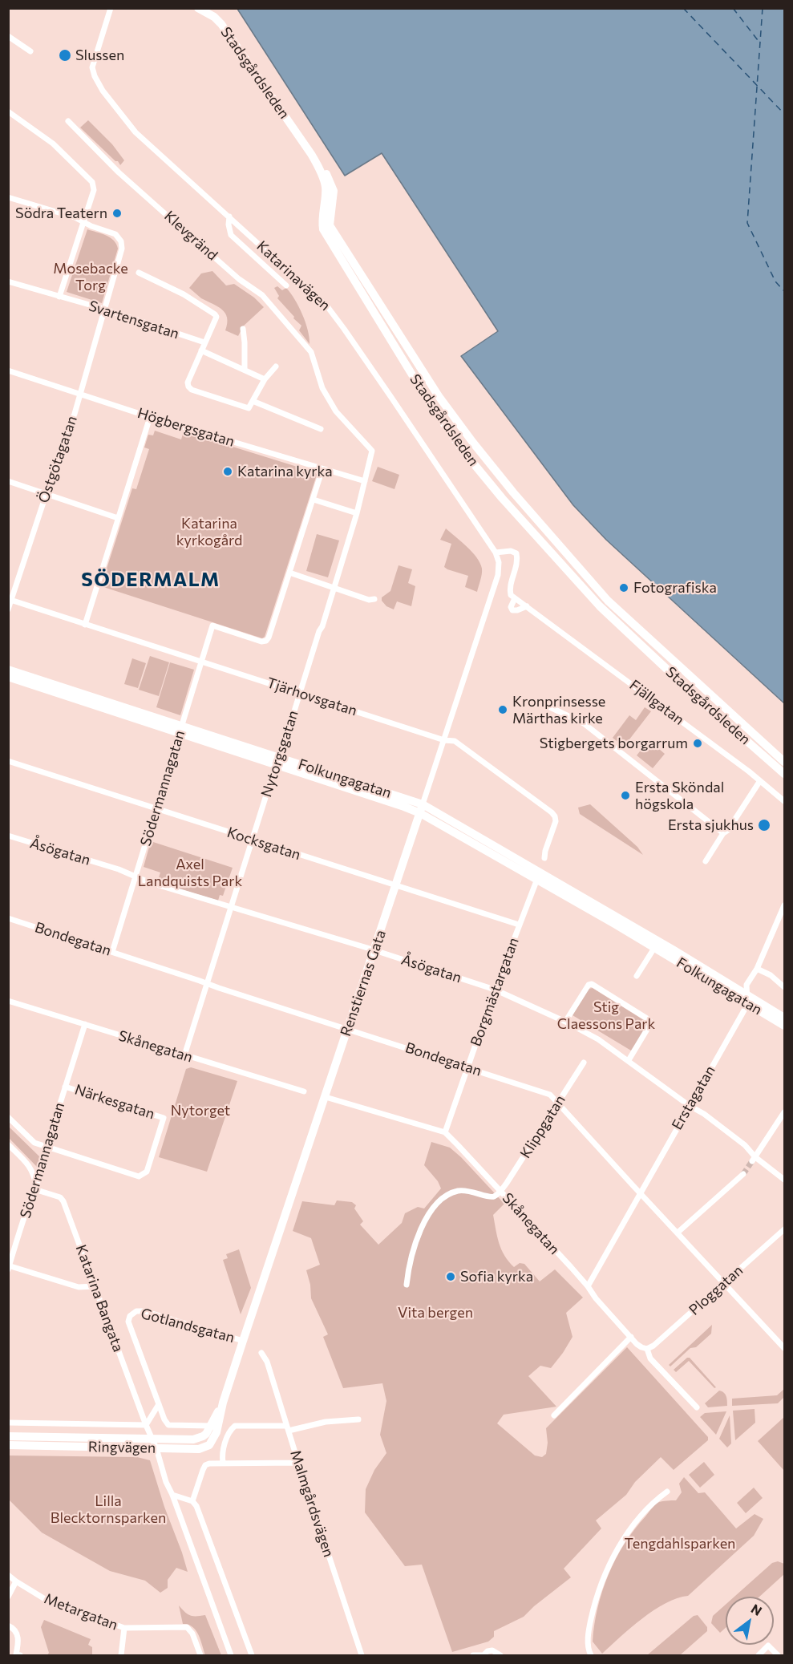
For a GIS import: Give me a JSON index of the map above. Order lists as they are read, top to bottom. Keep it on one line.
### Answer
{"streets":{"main road":["Stadsgårdsleden","Folkungagatan","Renstiernas Gata","Ringvägen"],"street":["Klevgränd","Katarinavägen","Svartensgatan","Högbergsgatan","Östgötagatan","Tjärhovsgatan","Fjällgatan","Nytorgsgatan","Södermannagatan","Kocksgatan","Åsögatan","Bondegatan","Borgmästargatan","Skånegatan","Erstagatan","Närkesgatan","Klippgatan","Ploggatan","Katarina Bangata","Gotlandsgatan","Malmgårdsvägen","Metargatan"]},"crossings":[["Klevgränd","Nytorgsgatan"],["Katarinavägen","Renstiernas Gata"],["Svartensgatan","Östgötagatan"],["Högbergsgatan","Östgötagatan"],["Högbergsgatan","Nytorgsgatan"],["Östgötagatan","Tjärhovsgatan"],["Tjärhovsgatan","Nytorgsgatan"],["Tjärhovsgatan","Södermannagatan"],["Tjärhovsgatan","Renstiernas Gata"],["Nytorgsgatan","Folkungagatan"],["Nytorgsgatan","Kocksgatan"],["Nytorgsgatan","Åsögatan"],["Nytorgsgatan","Bondegatan"],["Nytorgsgatan","Skånegatan"],["Folkungagatan","Södermannagatan"],["Folkungagatan","Renstiernas Gata"],["Folkungagatan","Borgmästargatan"],["Folkungagatan","Erstagatan"],["Södermannagatan","Kocksgatan"],["Södermannagatan","Åsögatan"],["Södermannagatan","Bondegatan"],["Södermannagatan","Skånegatan"],["Södermannagatan","Närkesgatan"],["Södermannagatan","Katarina Bangata"],["Kocksgatan","Renstiernas Gata"],["Kocksgatan","Borgmästargatan"],["Åsögatan","Renstiernas Gata"],["Åsögatan","Borgmästargatan"],["Åsögatan","Erstagatan"],["Bondegatan","Renstiernas Gata"],["Bondegatan","Borgmästargatan"],["Bondegatan","Erstagatan"],["Bondegatan","Klippgatan"],["Bondegatan","Ploggatan"],["Renstiernas Gata","Skånegatan"],["Renstiernas Gata","Gotlandsgatan"],["Renstiernas Gata","Ringvägen"],["Borgmästargatan","Skånegatan"],["Skånegatan","Erstagatan"],["Skånegatan","Klippgatan"],["Skånegatan","Ploggatan"],["Katarina Bangata","Gotlandsgatan"],["Katarina Bangata","Ringvägen"]],"districts":["SÖDERMALM"],"parks":["Mosebacke Torg","Katarina kyrkogård","Axel Landquists Park","Stig Claessons Park","Nytorget","Vita bergen","Lilla Blecktornsparken","Tengdahlsparken"],"places":["Slussen","Södra Teatern","Katarina kyrka","Fotografiska","Kronprinsesse Märthas kirke","Stigbergets borgarrum","Ersta Sköndal högskola","Ersta sjukhus","Sofia kyrka"],"north":"top right"}
